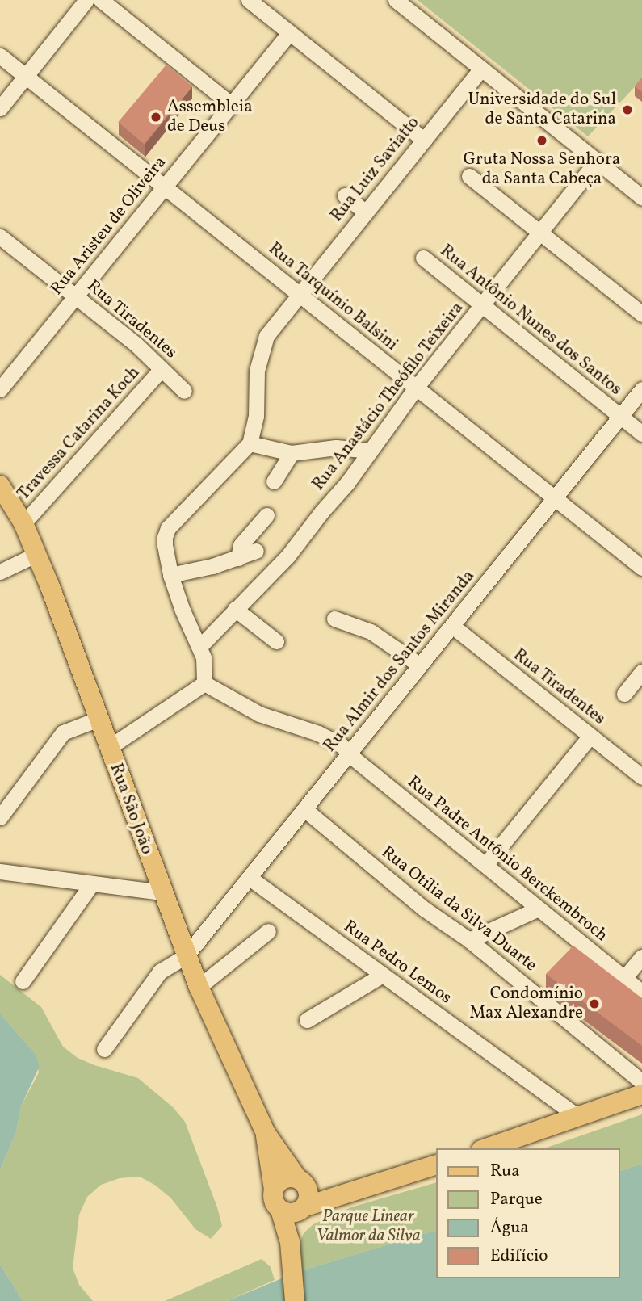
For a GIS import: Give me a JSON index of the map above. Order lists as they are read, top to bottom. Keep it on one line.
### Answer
{"streets":{"main road":["Rua São João"],"street":["Rua Luiz Saviatto","Rua Aristeu de Oliveira","Rua Tarquínio Balsini","Rua Tiradentes","Rua Antônio Nunes dos Santos","Rua Anastácio Theófilo Teixeira","Travessa Catarina Koch","Rua Almir dos Santos Miranda","Rua Padre Antônio Berckembroch","Rua Otília da Silva Duarte","Rua Pedro Lemos"]},"crossings":[["Rua Luiz Saviatto","Rua Tarquínio Balsini"],["Rua Aristeu de Oliveira","Rua Tarquínio Balsini"],["Rua Aristeu de Oliveira","Rua Tiradentes"],["Rua Tarquínio Balsini","Rua Anastácio Theófilo Teixeira"],["Rua Tarquínio Balsini","Rua Almir dos Santos Miranda"],["Rua Tiradentes","Travessa Catarina Koch"],["Rua Tiradentes","Rua Almir dos Santos Miranda"],["Rua Antônio Nunes dos Santos","Rua Anastácio Theófilo Teixeira"],["Rua Antônio Nunes dos Santos","Rua Almir dos Santos Miranda"],["Travessa Catarina Koch","Rua São João"],["Rua Almir dos Santos Miranda","Rua São João"],["Rua Almir dos Santos Miranda","Rua Padre Antônio Berckembroch"],["Rua Almir dos Santos Miranda","Rua Otília da Silva Duarte"],["Rua Almir dos Santos Miranda","Rua Pedro Lemos"]],"parks":["Parque Linear Valmor da Silva"],"places":["Universidade do Sul de Santa Catarina","Assembleia de Deus","Gruta Nossa Senhora da Santa Cabeça","Condomínio Max Alexandre"],"legend":["Rua","Parque","Água","Edifício"]}
